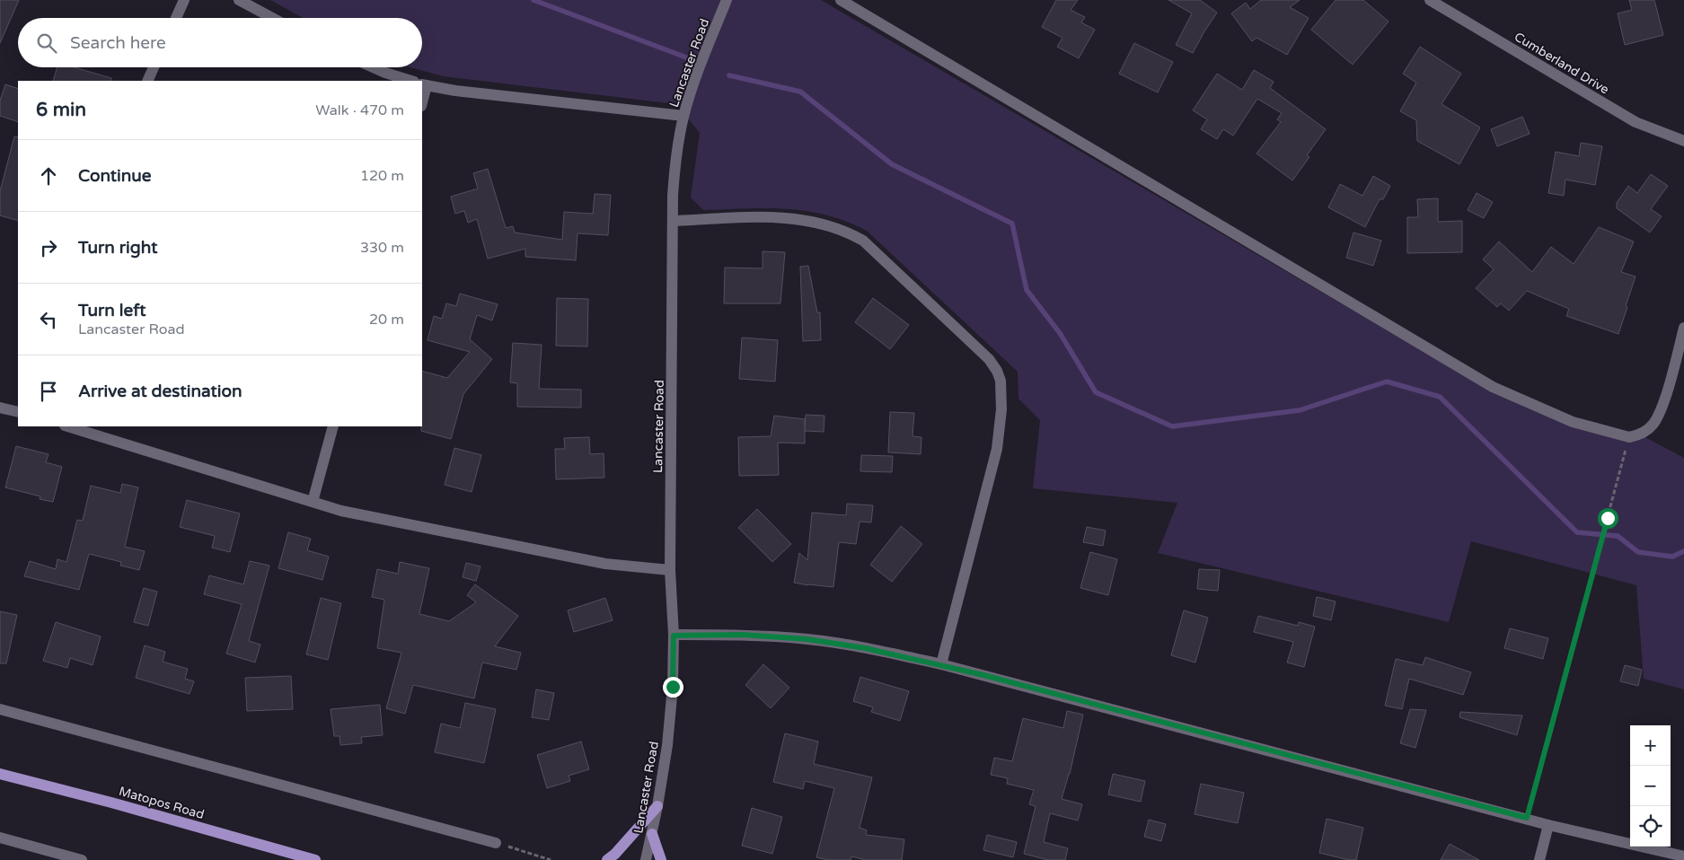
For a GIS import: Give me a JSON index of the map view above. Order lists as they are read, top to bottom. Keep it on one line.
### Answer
{"streets":{"main road":["Matopos Road"],"street":["Lancaster Road","Cumberland Drive"]},"page":{"search":"Search here","heading":["6 min","Walk · 470 m"],"list":[["Continue","120 m"],["Turn right","330 m"],["Turn left","Lancaster Road","20 m"],"Arrive at destination"],"map_buttons":["+","−"]}}
